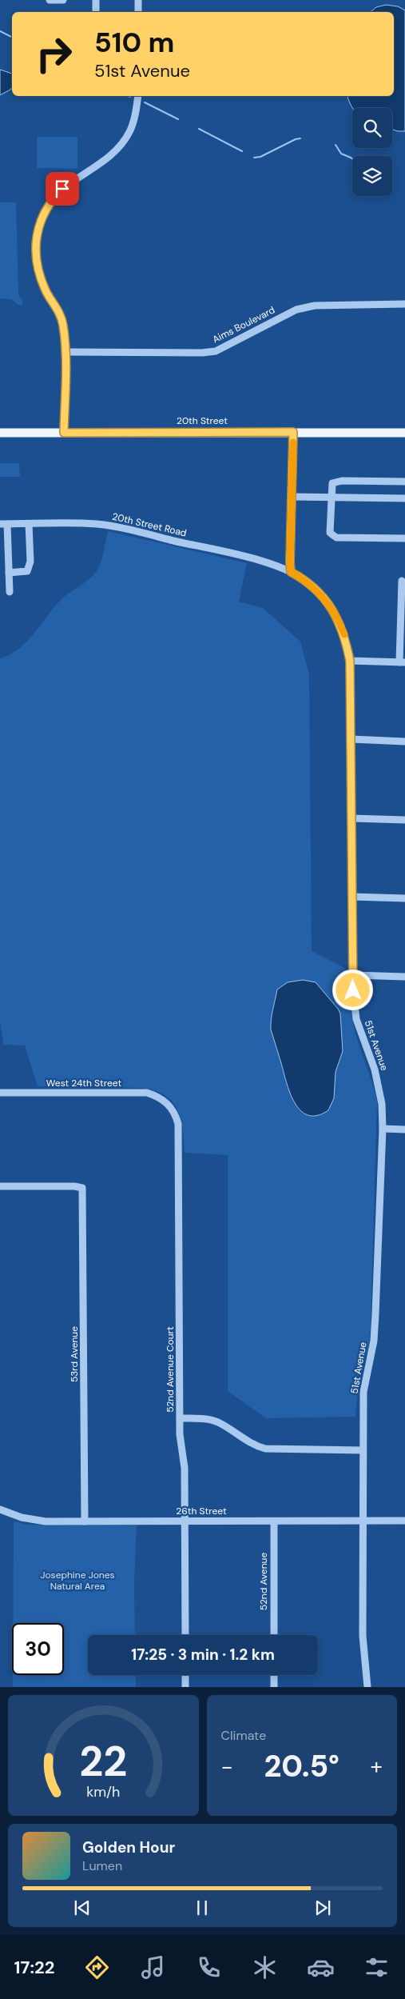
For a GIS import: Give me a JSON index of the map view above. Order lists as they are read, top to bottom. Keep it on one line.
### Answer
{"streets":{"main road":["20th Street"],"street":["Aims Boulevard","20th Street Road","51st Avenue","West 24th Street","53rd Avenue","52nd Avenue Court","26th Street","52nd Avenue"]},"crossings":[["20th Street Road","51st Avenue"],["51st Avenue","26th Street"],["West 24th Street","52nd Avenue Court"],["53rd Avenue","26th Street"],["52nd Avenue Court","26th Street"],["26th Street","52nd Avenue"]],"parks":["Josephine Jones Natural Area"],"page":{"turn":["510 m","51st Avenue"],"limit":"30","trip":"17:25 · 3 min · 1.2 km","tile":"Climate","heat":["−","20.5°","+"],"song":["Golden Hour","Lumen"],"tabs":"17:22","gauge":["22","km/h"]}}
